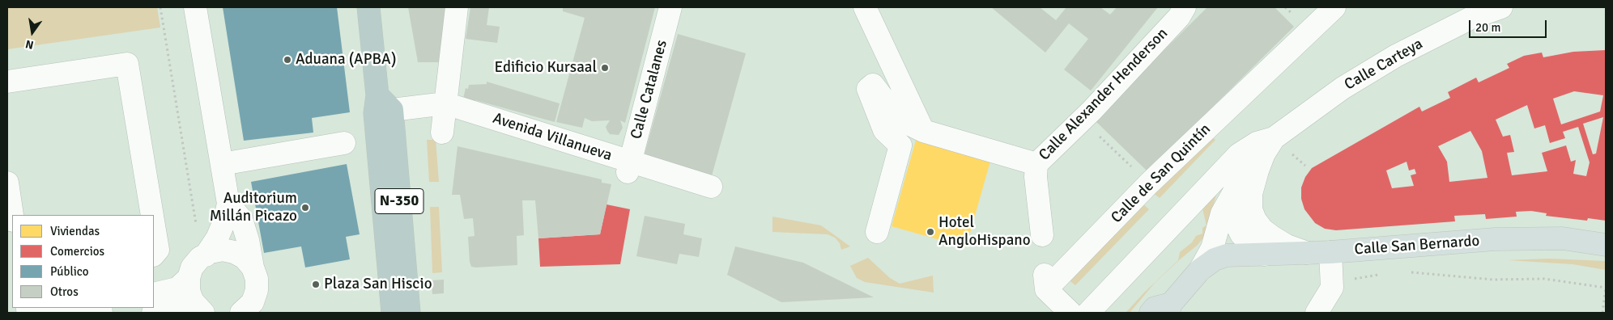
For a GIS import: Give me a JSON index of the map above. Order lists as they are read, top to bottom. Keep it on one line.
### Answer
{"streets":{"highway":["N-350"],"main road":["Calle San Bernardo"],"street":["Calle Carteya","Calle Catalanes","Calle Alexander Henderson","Avenida Villanueva","Calle de San Quintín"]},"crossings":[["Calle Carteya","Calle San Bernardo"],["Calle Catalanes","Avenida Villanueva"],["Avenida Villanueva","N-350"]],"places":["Aduana (APBA)","Edificio Kursaal","Auditorium Millán Picazo","Hotel AngloHispano","Plaza San Hiscio"],"legend":["Viviendas","Comercios","Público","Otros"],"scale_bar":"20 m","north":"bottom"}
